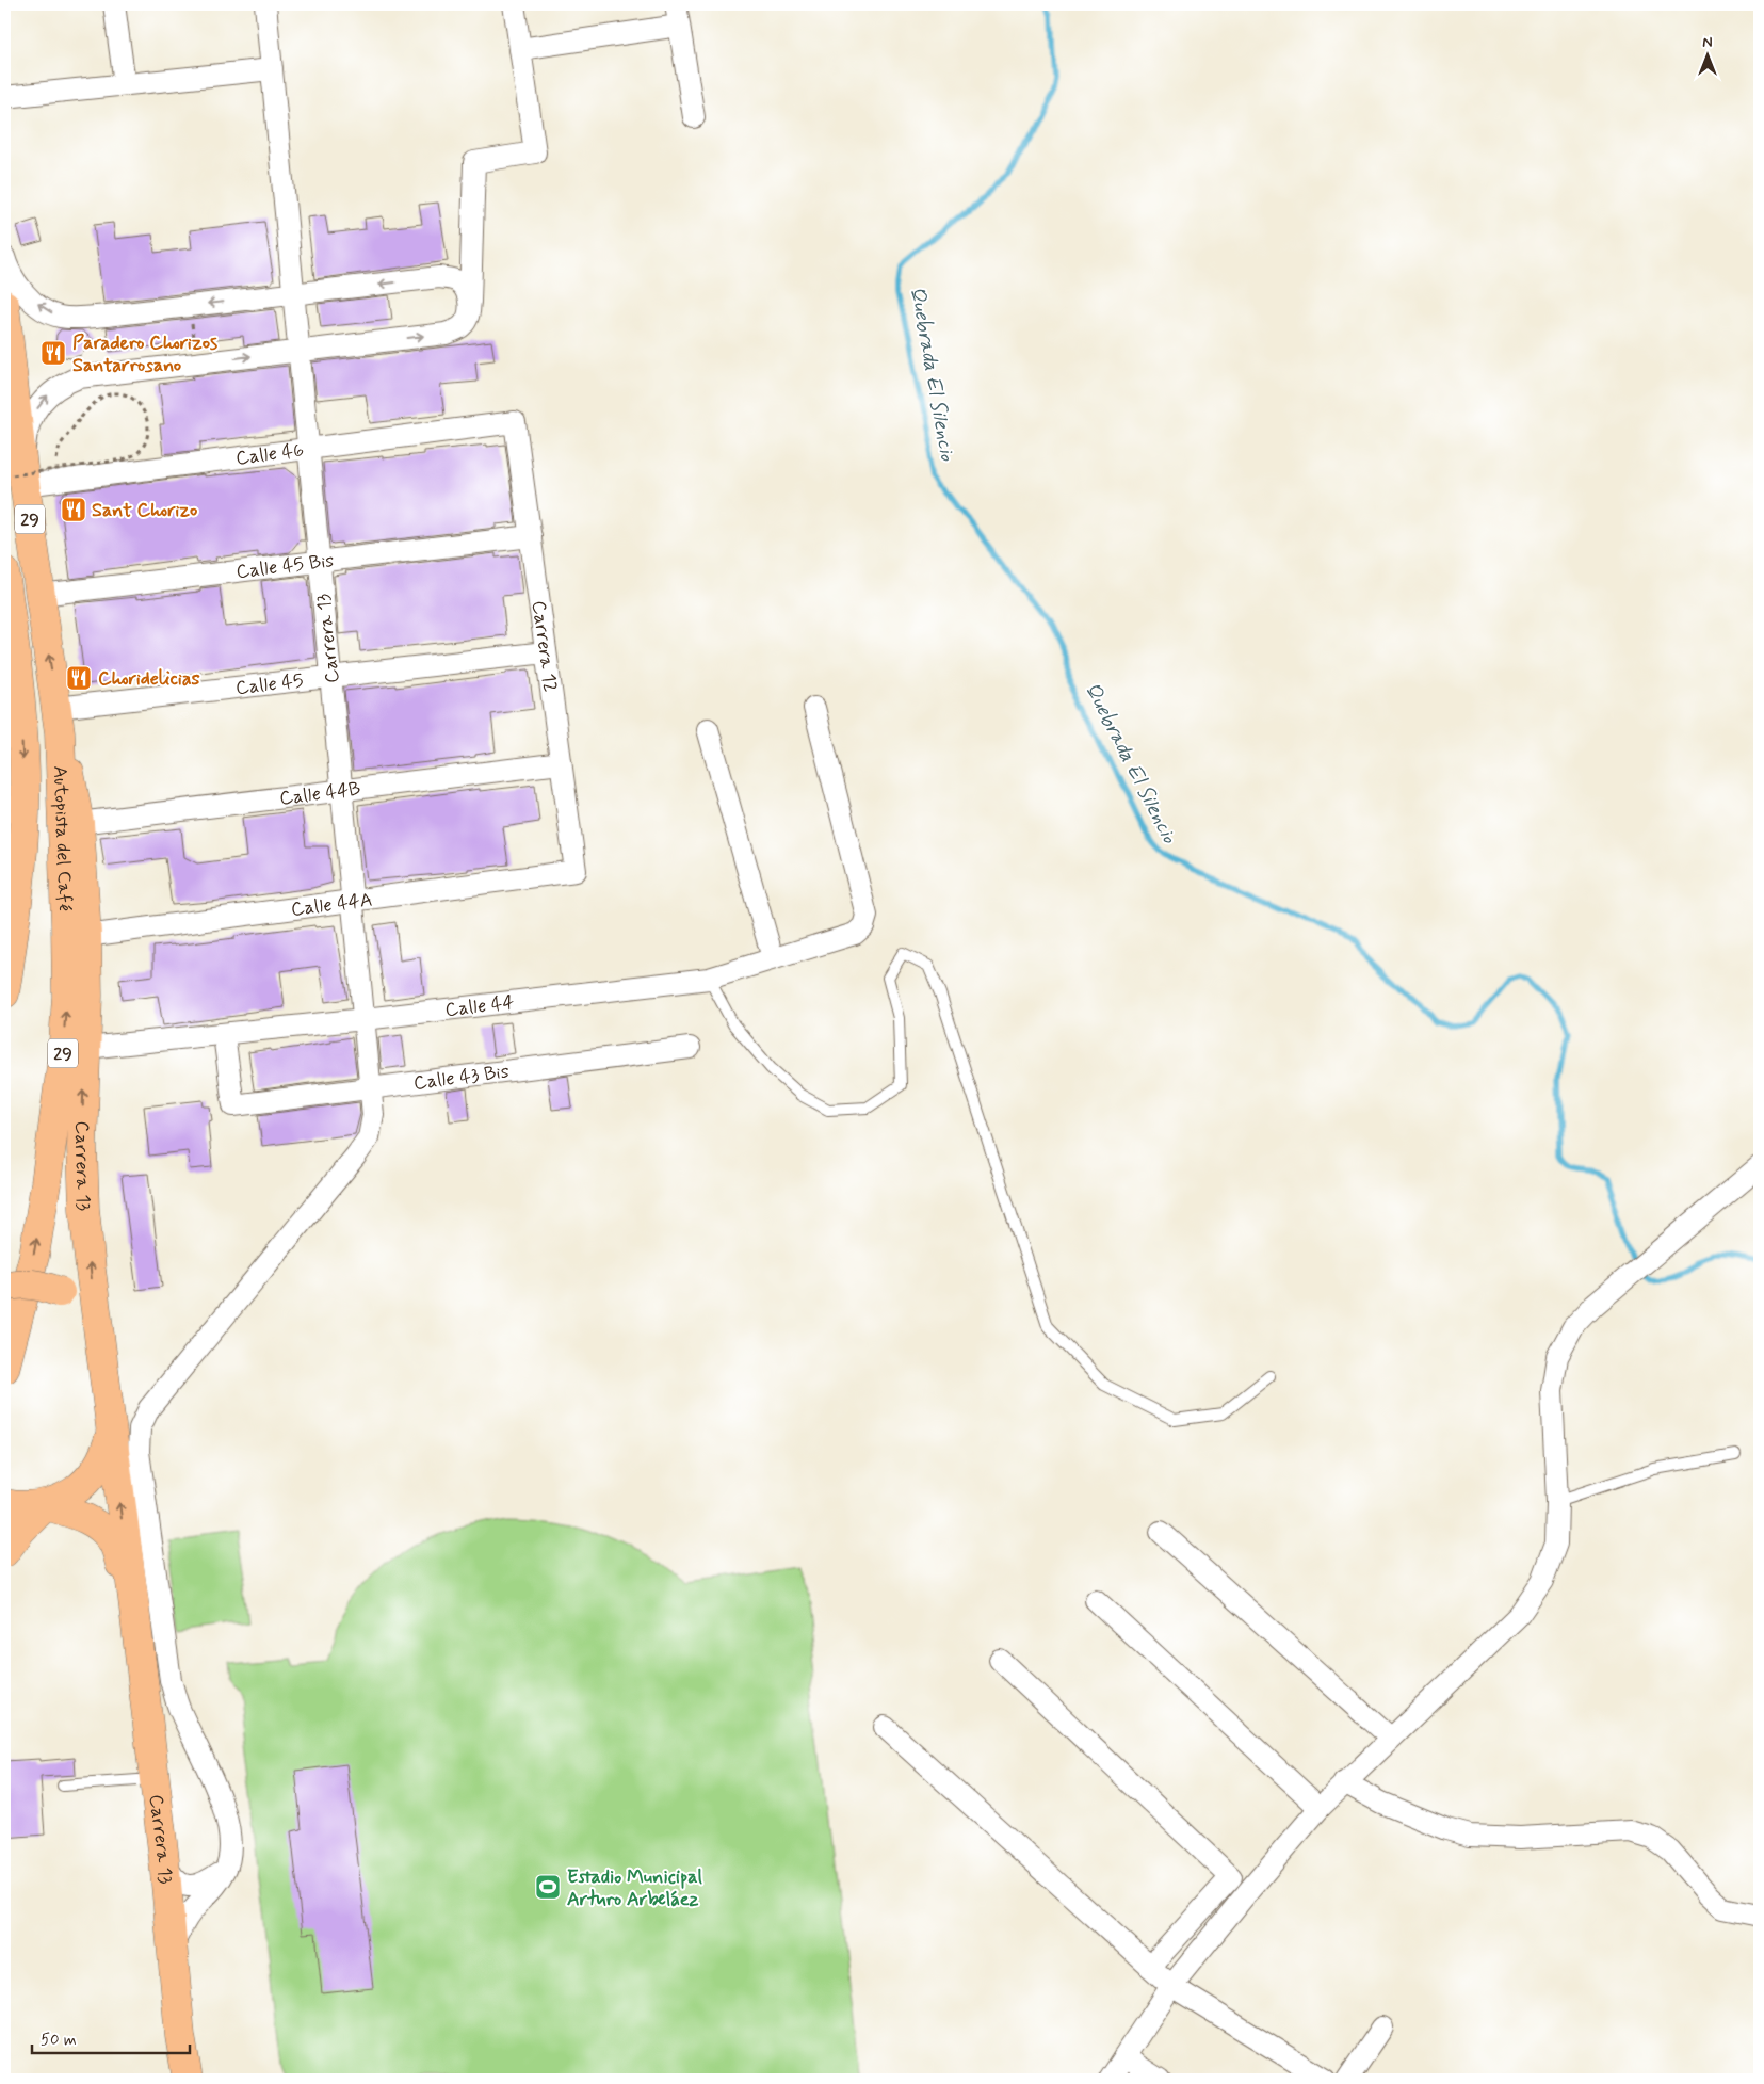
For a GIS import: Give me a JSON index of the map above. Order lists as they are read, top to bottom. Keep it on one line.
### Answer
{"streets":{"main road":["29","Carrera 13","Autopista del Café"],"street":["Calle 46","Calle 45 Bis","Carrera 12","Calle 45","Calle 44B","Calle 44A","Calle 44","Calle 43 Bis"]},"crossings":[["Calle 46","Carrera 13"],["Calle 46","Carrera 12"],["Calle 46","Autopista del Café"],["Calle 45 Bis","Carrera 13"],["Calle 45 Bis","Carrera 12"],["Calle 45 Bis","Autopista del Café"],["Carrera 13","Calle 45"],["Carrera 13","Calle 44B"],["Carrera 13","Autopista del Café"],["Carrera 13","Calle 44A"],["Carrera 13","Calle 44"],["Carrera 13","Calle 43 Bis"],["Carrera 12","Calle 45"],["Carrera 12","Calle 44B"],["Carrera 12","Calle 44A"],["Calle 45","Autopista del Café"],["Calle 44","Calle 43 Bis"]],"water":["Quebrada El Silencio"],"places":{"restaurant":["Paradero Chorizos Santarrosano","Sant Chorizo","Choridelicias"],"sports":["Estadio Municipal Arturo Arbeláez"]},"scale_bar":"50 m","north":"top"}
